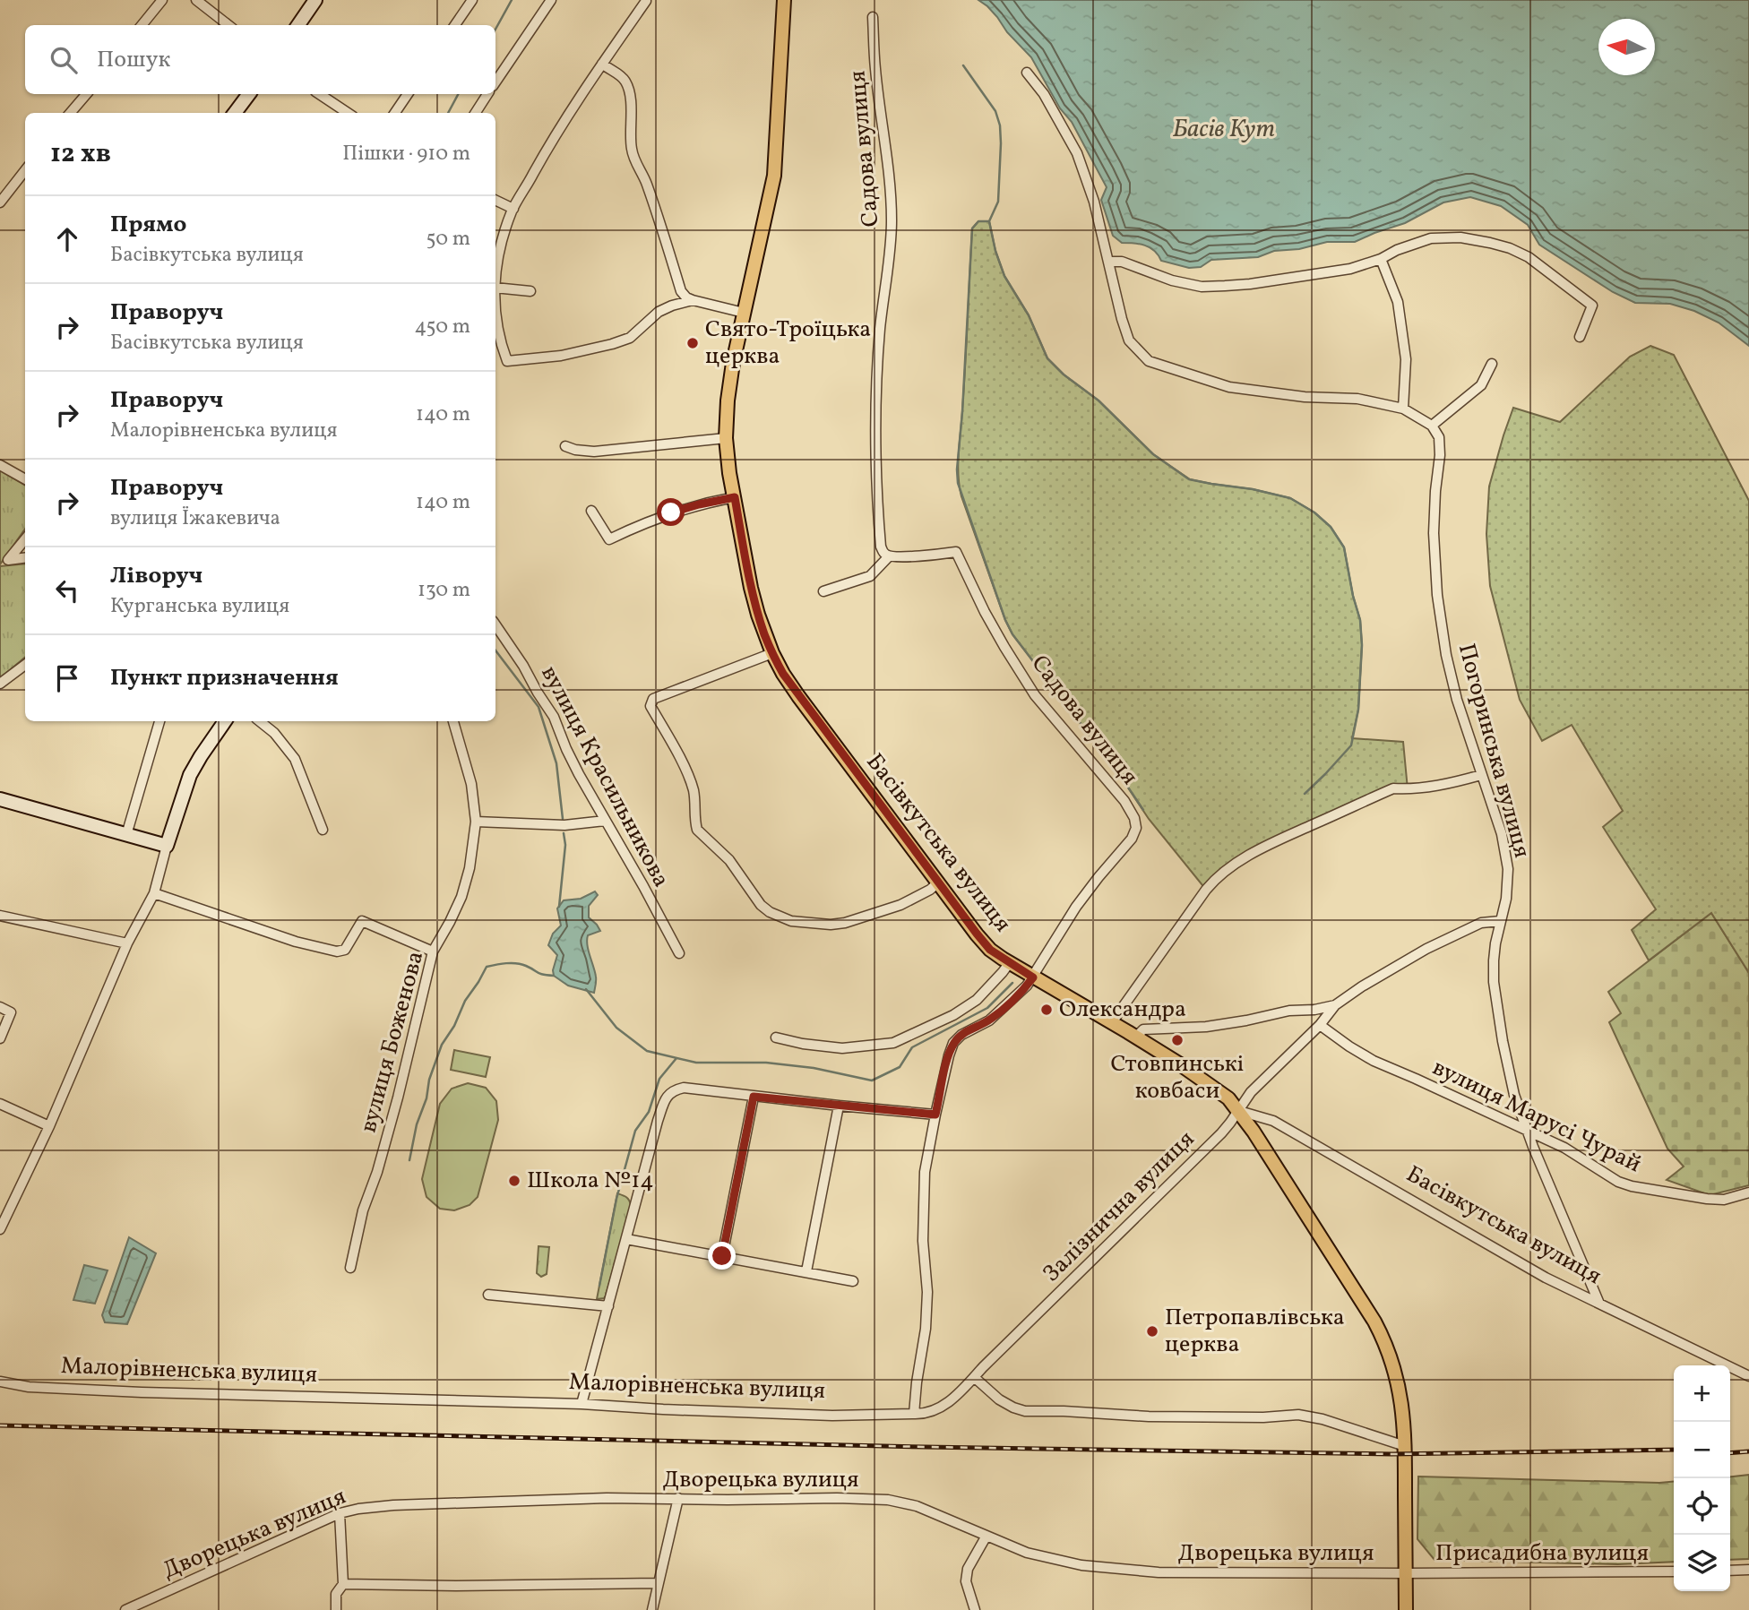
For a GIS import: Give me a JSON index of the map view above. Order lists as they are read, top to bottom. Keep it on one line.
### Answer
{"streets":{"main road":["Басівкутська вулиця"],"street":["Садова вулиця","Погоринська вулиця","вулиця Красильникова","вулиця Боженова","вулиця Марусі Чурай","Залізнична вулиця","Малорівненська вулиця","Дворецька вулиця","Присадибна вулиця"]},"crossings":[["Садова вулиця","Басівкутська вулиця"],["Погоринська вулиця","Басівкутська вулиця"],["Погоринська вулиця","вулиця Марусі Чурай"],["Погоринська вулиця","Залізнична вулиця"],["Басівкутська вулиця","Залізнична вулиця"],["Басівкутська вулиця","Дворецька вулиця"],["Басівкутська вулиця","Присадибна вулиця"],["вулиця Марусі Чурай","Залізнична вулиця"],["Залізнична вулиця","Малорівненська вулиця"],["Дворецька вулиця","Присадибна вулиця"]],"water":["Басів Кут"],"places":["Свято-Троїцька церква","Олександра","Стовпинські ковбаси","Школа №14","Петропавлівська церква"],"north":"left","page":{"search":"Пошук","heading":["12 хв","Пішки · 910 m"],"list":[["Прямо","Басівкутська вулиця","50 m"],["Праворуч","Басівкутська вулиця","450 m"],["Праворуч","Малорівненська вулиця","140 m"],["Праворуч","вулиця Їжакевича","140 m"],["Ліворуч","Курганська вулиця","130 m"],"Пункт призначення"],"map_buttons":["+","−"]}}
